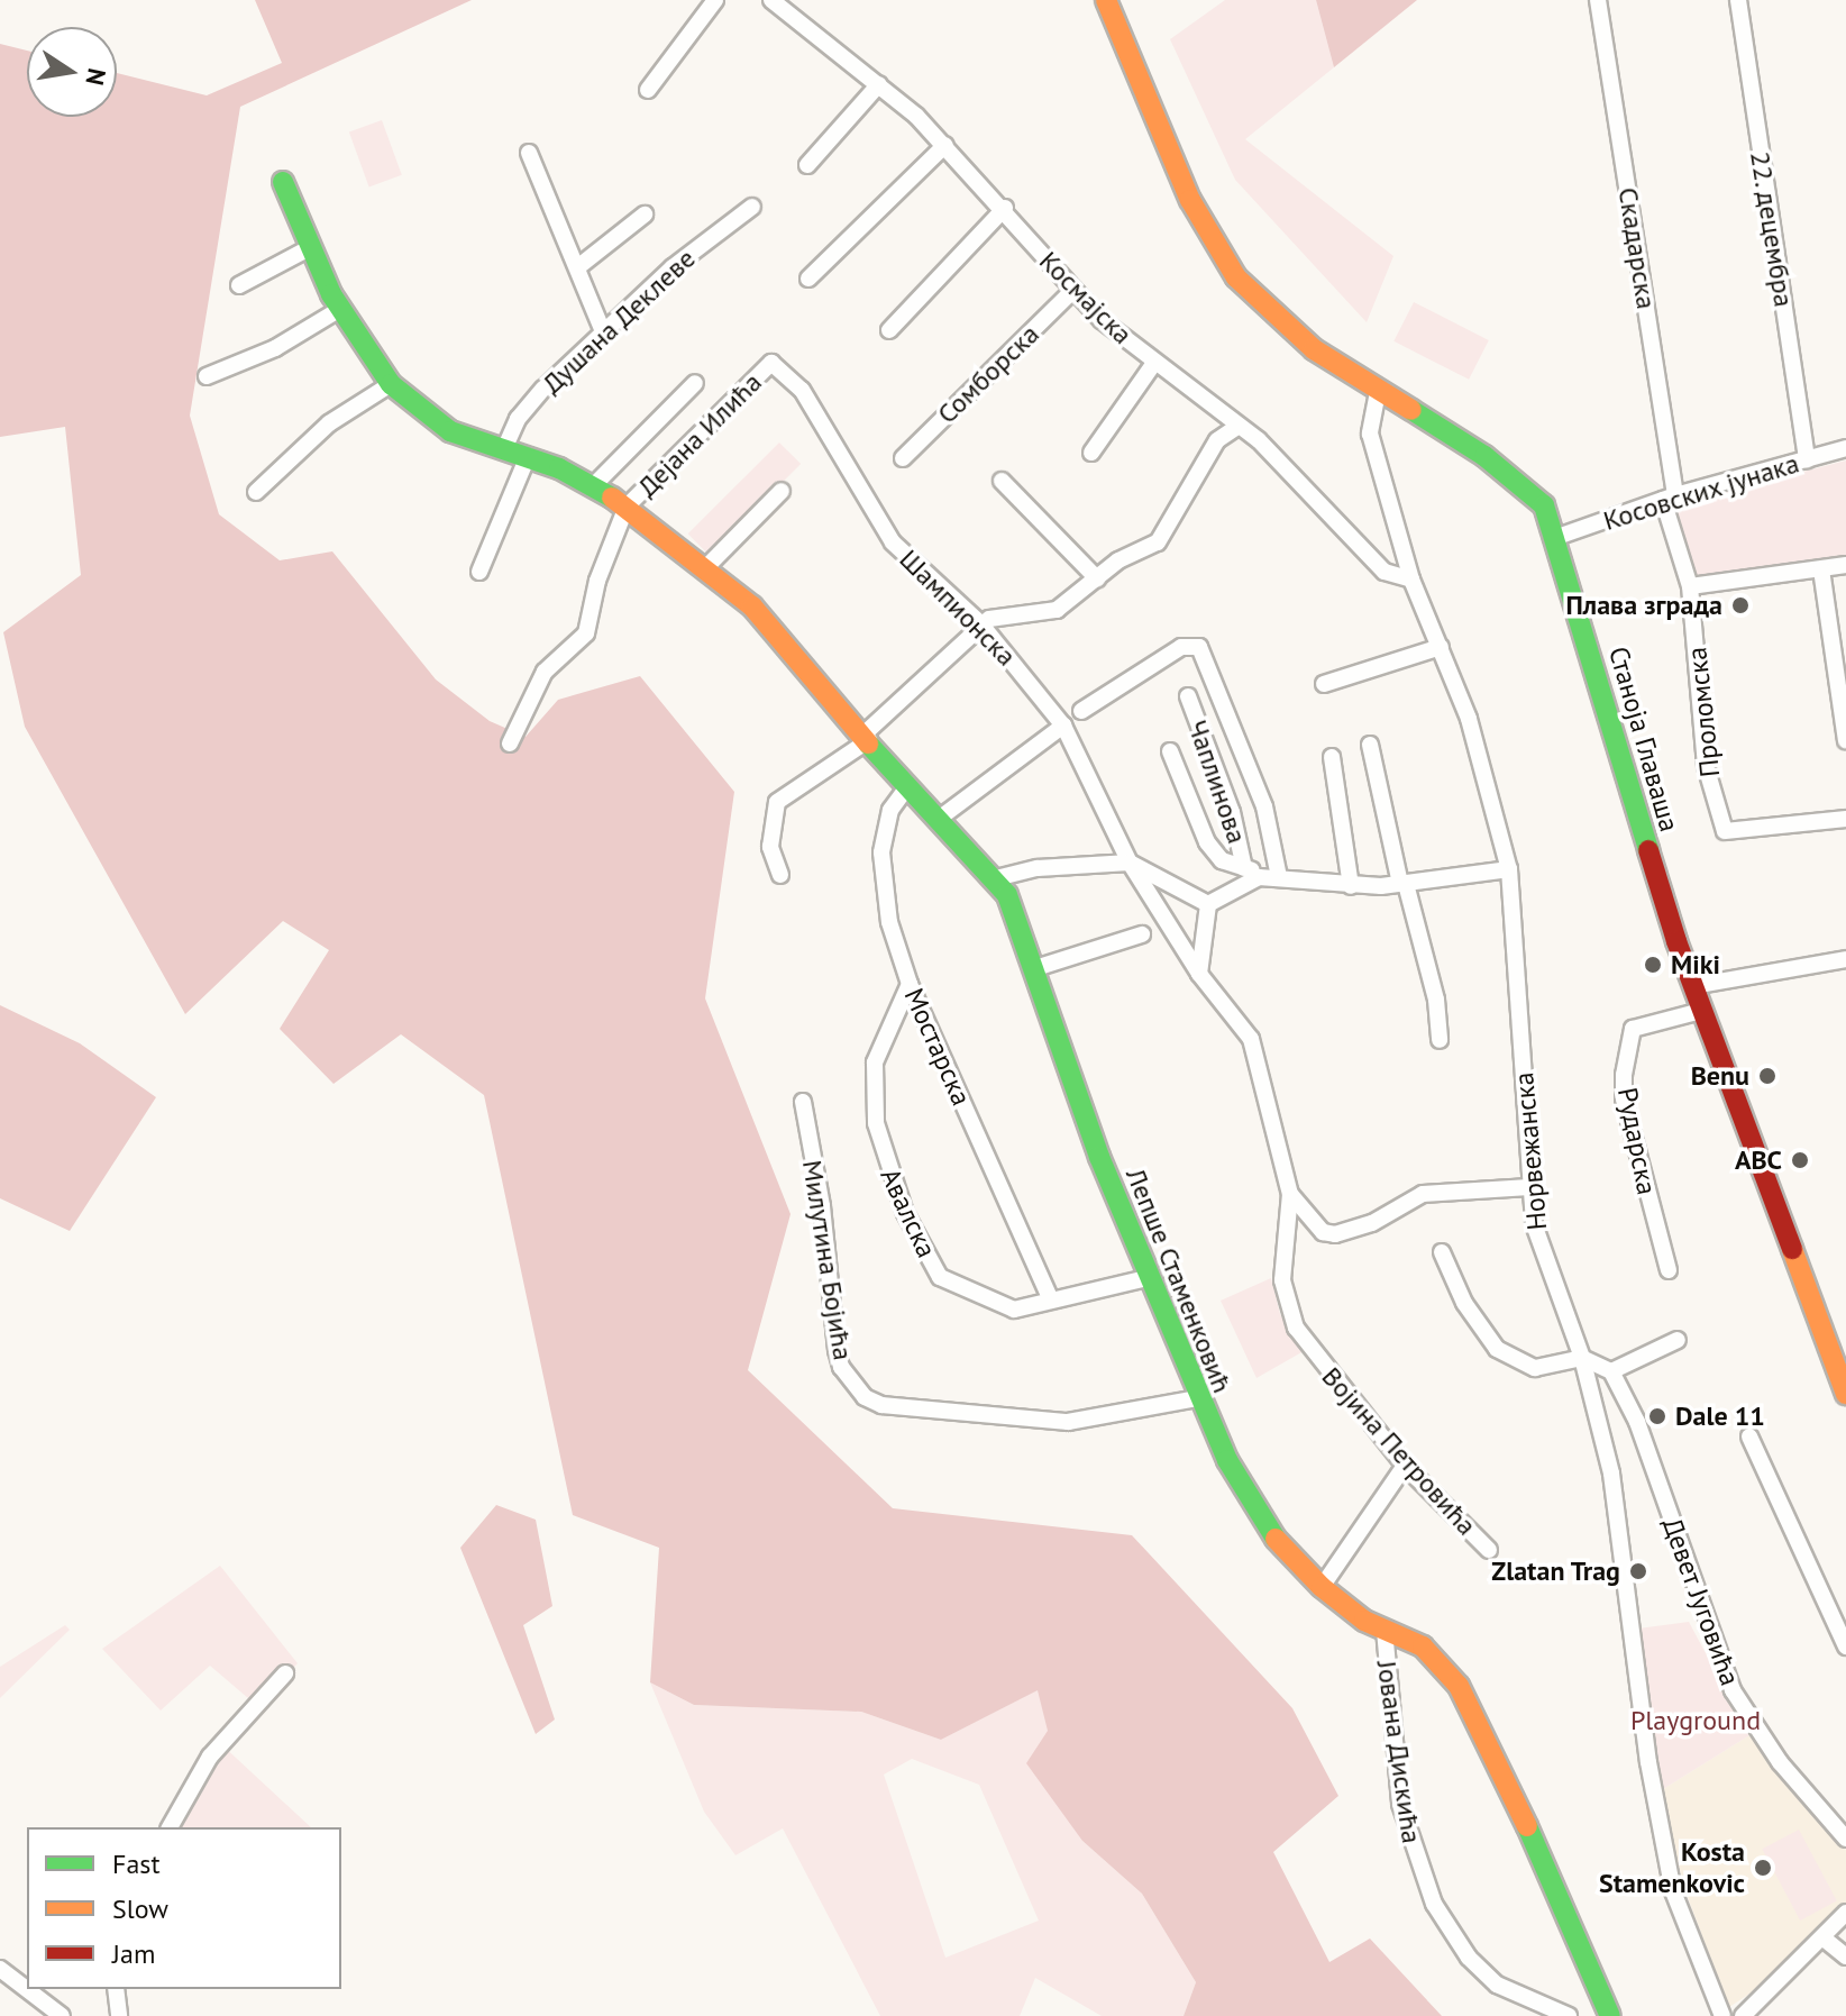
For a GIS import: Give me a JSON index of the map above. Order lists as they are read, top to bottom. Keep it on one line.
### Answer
{"streets":{"street":["22. децембра","Скадарска","Космајска","Душана Деклеве","Сомборска","Дејана Илића","Косовских јунака","Шампионска","Проломска","Станоја Главаша","Чаплинова","Мостарска","Рударска","Норвежанска","Авалска","Милутина Бојића","Лепше Стаменковић","Војина Петровића","Девет Југовића","Јована Дискића"]},"crossings":[["22. децембра","Косовских јунака"],["Скадарска","Косовских јунака"],["Скадарска","Проломска"],["Космајска","Сомборска"],["Космајска","Норвежанска"],["Душана Деклеве","Лепше Стаменковић"],["Дејана Илића","Шампионска"],["Дејана Илића","Лепше Стаменковић"],["Косовских јунака","Станоја Главаша"],["Шампионска","Војина Петровића"],["Станоја Главаша","Рударска"],["Станоја Главаша","Норвежанска"],["Мостарска","Авалска"],["Мостарска","Лепше Стаменковић"],["Авалска","Лепше Стаменковић"],["Милутина Бојића","Лепше Стаменковић"],["Лепше Стаменковић","Јована Дискића"]],"parks":["Playground"],"places":["Плава зграда","Miki","Benu","ABC","Dale 11","Zlatan Trag","Kosta Stamenkovic"],"legend":["Fast","Slow","Jam"],"north":"right"}
